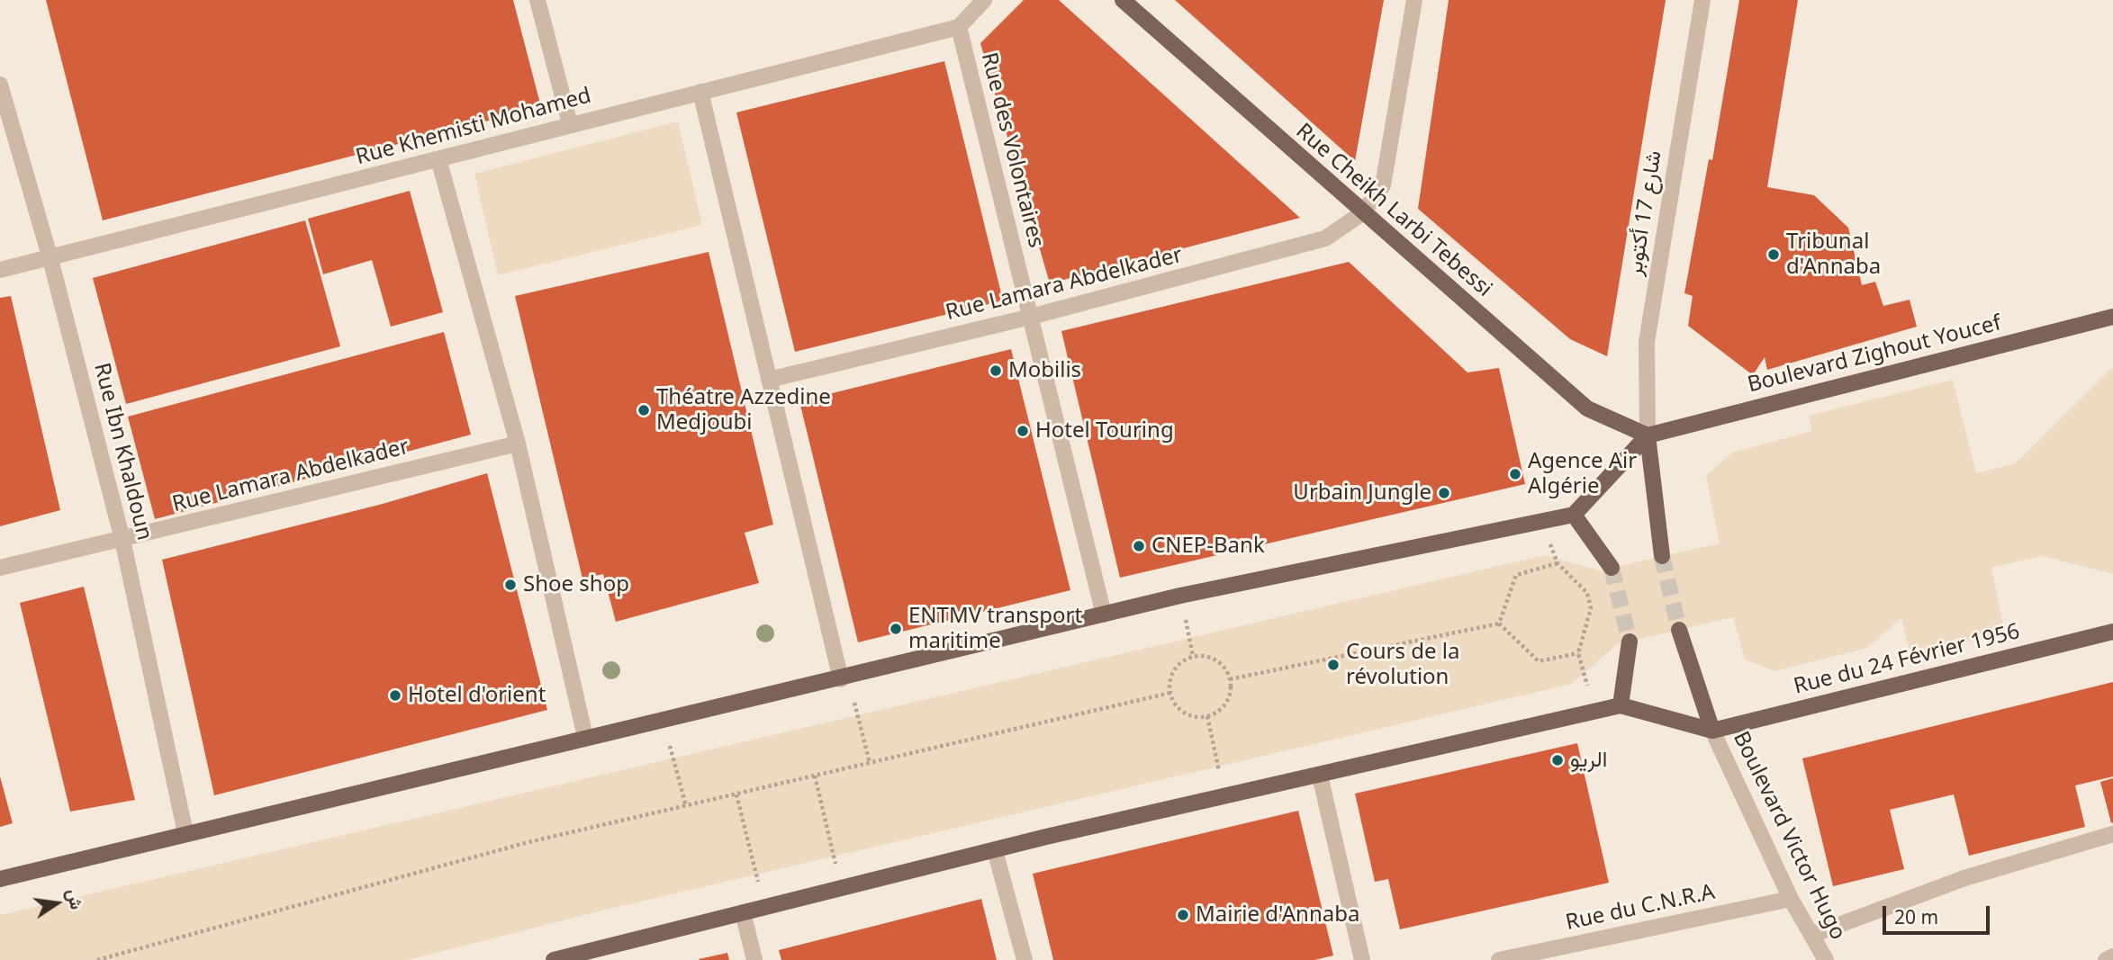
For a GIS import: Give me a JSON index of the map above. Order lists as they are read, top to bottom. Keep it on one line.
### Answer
{"streets":{"main road":["Rue Cheikh Larbi Tebessi","Boulevard Zighout Youcef","Rue du 24 Février 1956"],"street":["Rue Khemisti Mohamed","Rue des Volontaires","شارع 17 أكتوبر","Rue Lamara Abdelkader","Rue Ibn Khaldoun","Boulevard Victor Hugo","Rue du C.N.R.A"]},"crossings":[["Rue Khemisti Mohamed","Rue des Volontaires"],["Rue Khemisti Mohamed","Rue Ibn Khaldoun"],["Rue des Volontaires","Rue Lamara Abdelkader"],["Rue Cheikh Larbi Tebessi","شارع 17 أكتوبر"],["Rue Cheikh Larbi Tebessi","Rue Lamara Abdelkader"],["Rue Cheikh Larbi Tebessi","Boulevard Zighout Youcef"],["شارع 17 أكتوبر","Boulevard Zighout Youcef"],["Rue Lamara Abdelkader","Rue Ibn Khaldoun"],["Rue du 24 Février 1956","Boulevard Victor Hugo"],["Boulevard Victor Hugo","Rue du C.N.R.A"]],"places":["Tribunal d'Annaba","Mobilis","Théatre Azzedine Medjoubi","Hotel Touring","Agence Air Algérie","Urbain Jungle","CNEP-Bank","Shoe shop","ENTMV transport maritime","Cours de la révolution","Hotel d'orient","الريو","Mairie d'Annaba"],"scale_bar":"20 m","north":"right"}
